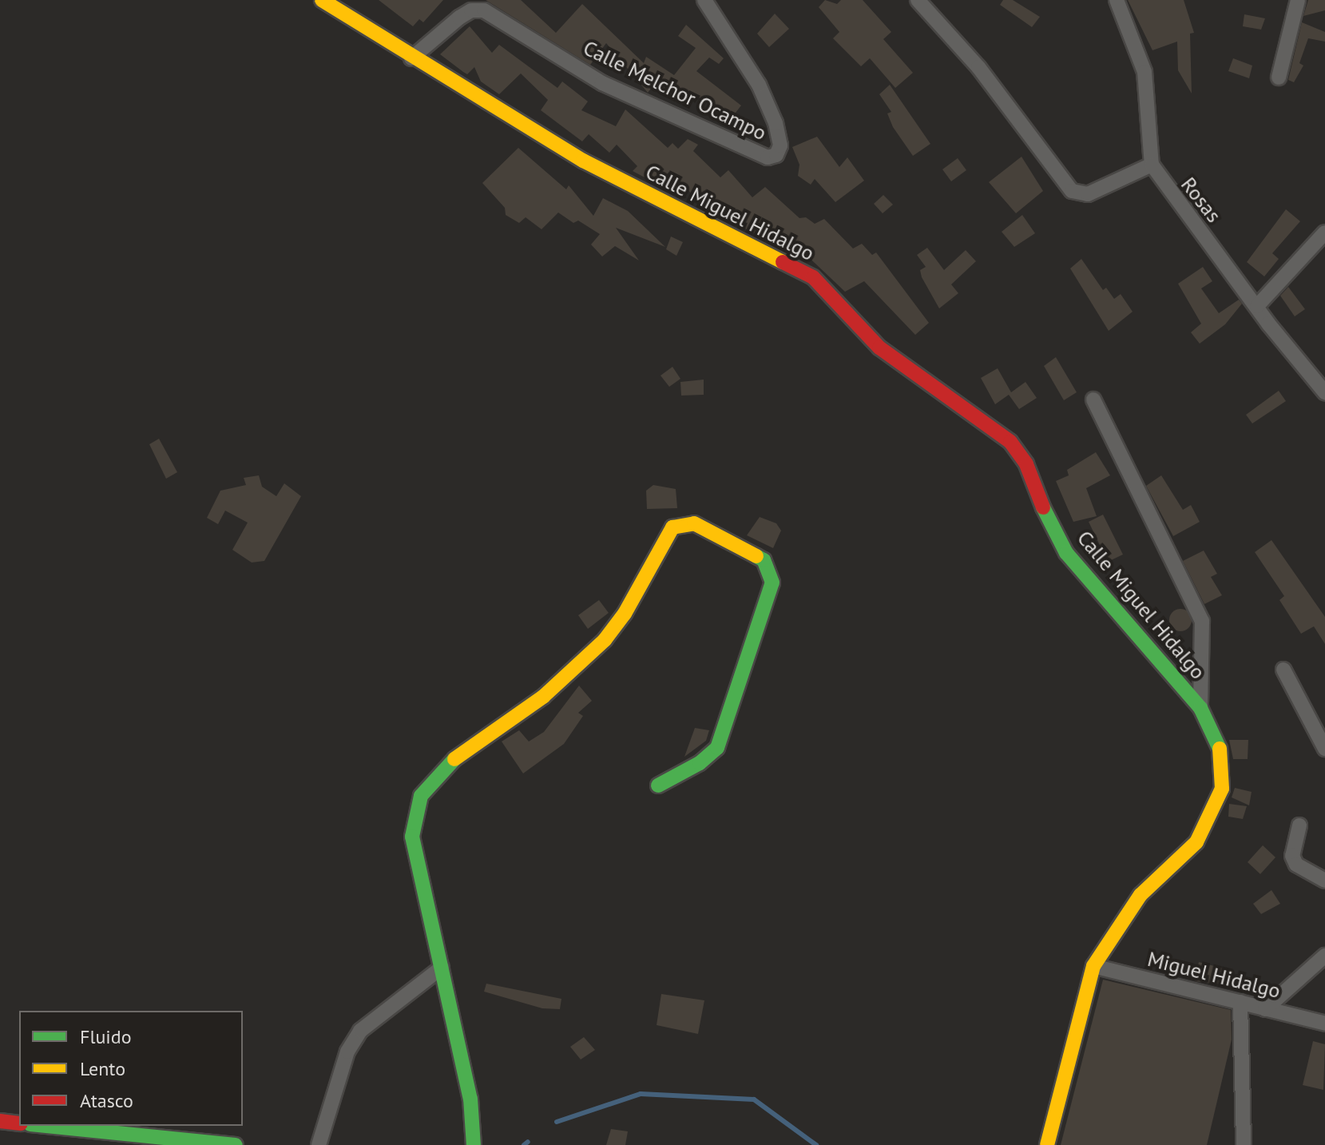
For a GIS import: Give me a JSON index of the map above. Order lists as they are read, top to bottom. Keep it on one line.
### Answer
{"streets":{"street":["Calle Melchor Ocampo","Rosas","Calle Miguel Hidalgo","Miguel Hidalgo"]},"crossings":[["Calle Melchor Ocampo","Calle Miguel Hidalgo"],["Calle Miguel Hidalgo","Miguel Hidalgo"]],"legend":["Fluido","Lento","Atasco"]}
